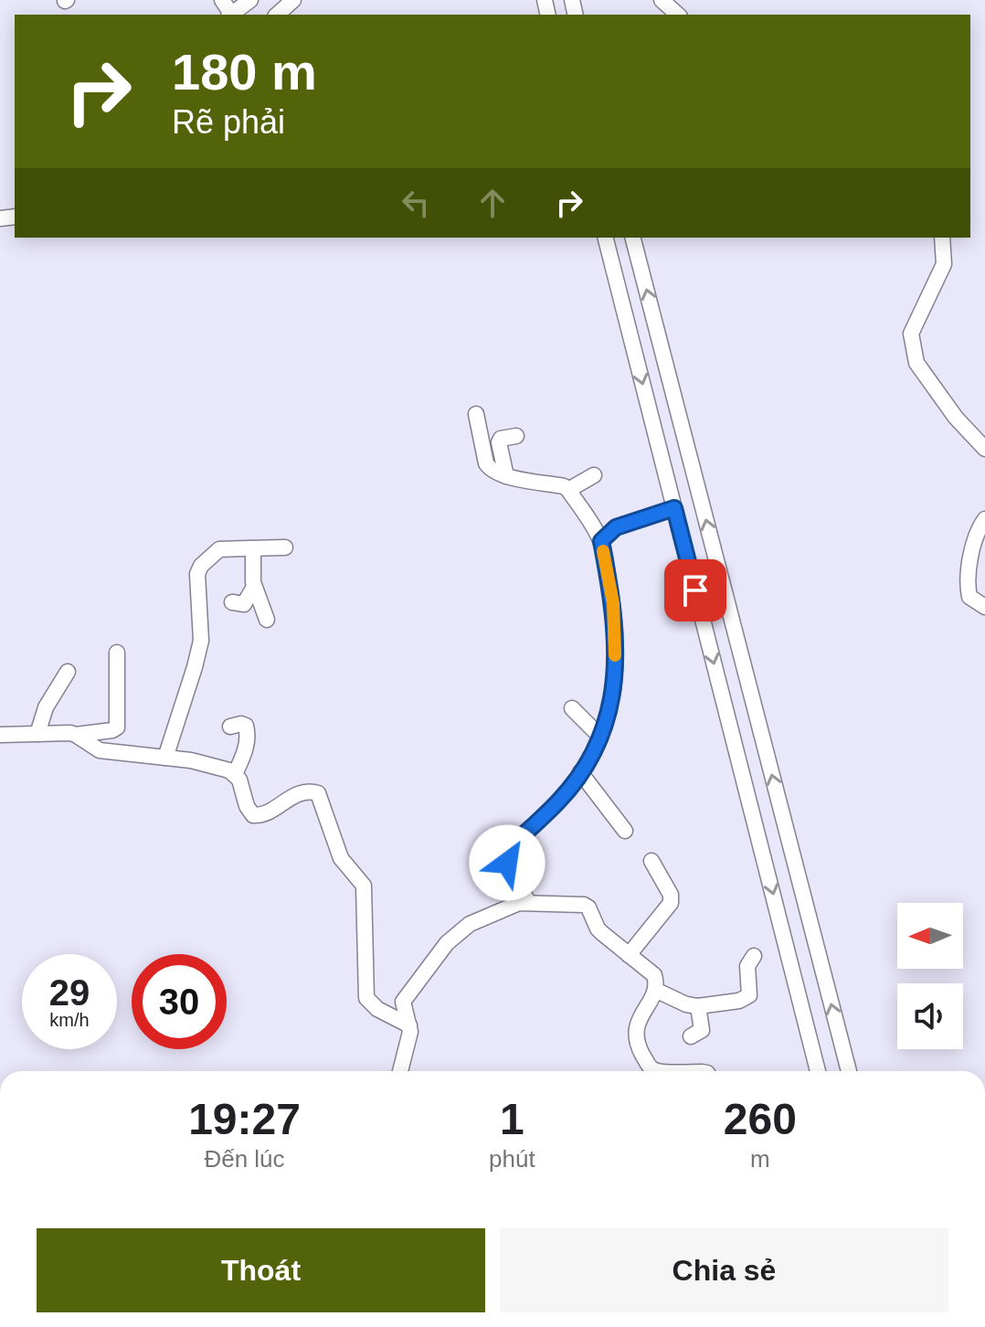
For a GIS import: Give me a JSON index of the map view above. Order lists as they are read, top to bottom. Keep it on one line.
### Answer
{"north":"left","page":{"turn":["180 m","Rẽ phải"],"speed":"29 km/h","limit":"30","eta":["19:27","Đến lúc","1","phút","260","m"],"buttons":["Thoát","Chia sẻ"]}}
